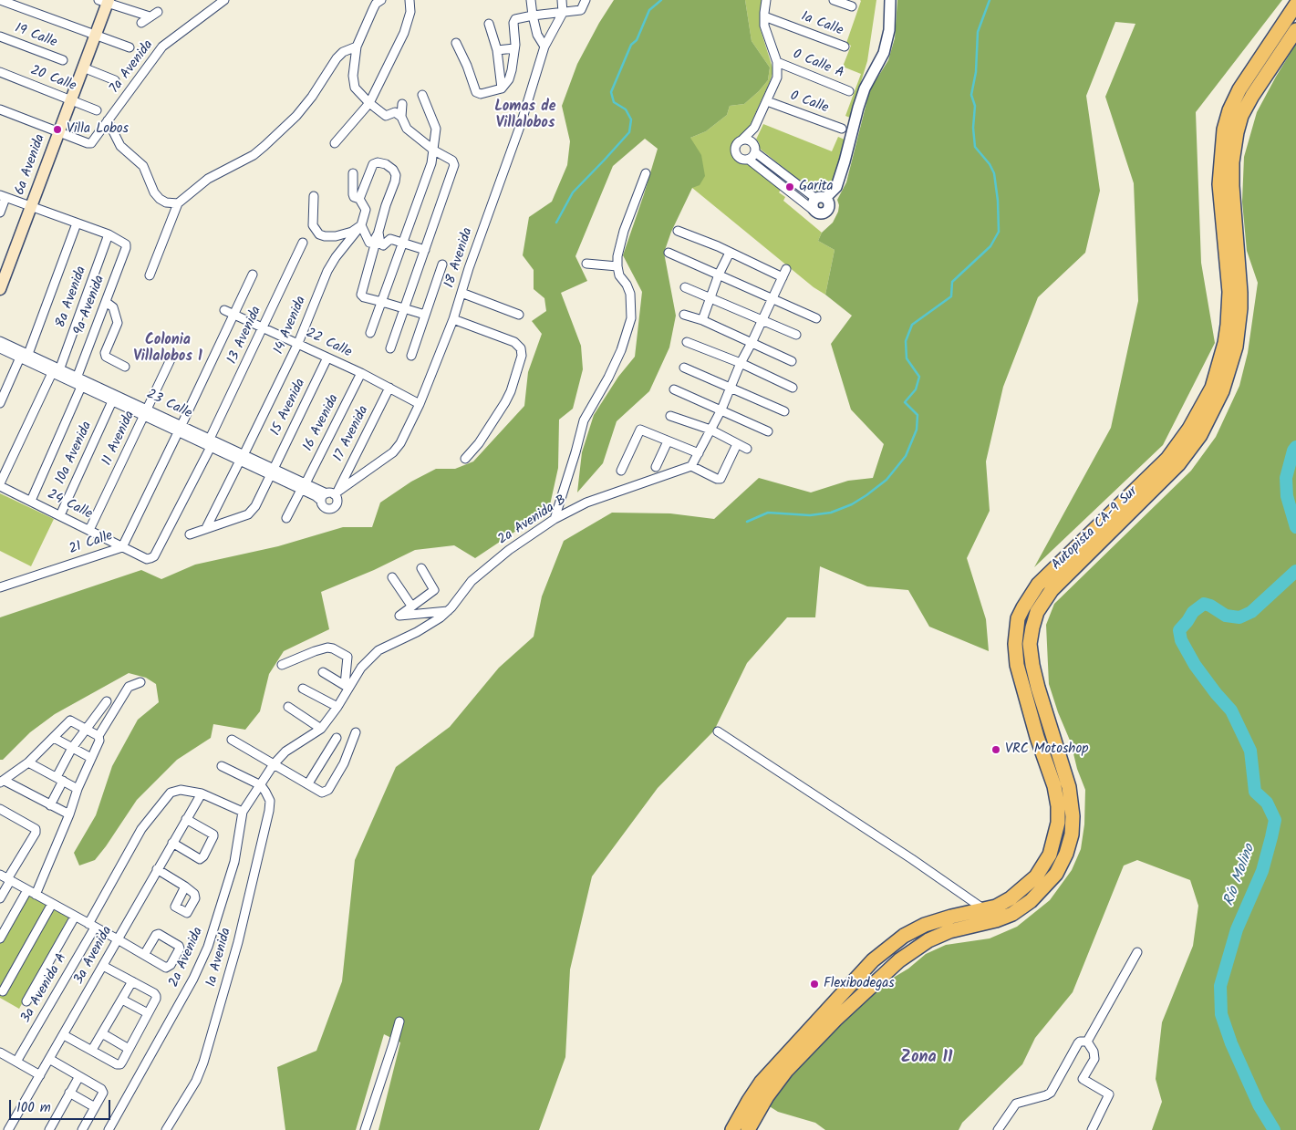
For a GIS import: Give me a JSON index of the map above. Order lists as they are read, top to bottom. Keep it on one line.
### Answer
{"streets":{"highway":["Autopista CA-9 Sur"],"main road":["6a Avenida"],"street":["1a Calle","19 Calle","0 Calle A","7a Avenida","20 Calle","0 Calle","18 Avenida","8a Avenida","9a Avenida","14 Avenida","13 Avenida","22 Calle","23 Calle","15 Avenida","16 Avenida","17 Avenida","11 Avenida","10a Avenida","24 Calle","2a Avenida B","21 Calle","3a Avenida","2a Avenida","1a Avenida","3a Avenida A"]},"crossings":[["7a Avenida","6a Avenida"],["20 Calle","6a Avenida"],["18 Avenida","22 Calle"],["18 Avenida","23 Calle"],["18 Avenida","17 Avenida"],["8a Avenida","9a Avenida"],["8a Avenida","23 Calle"],["9a Avenida","23 Calle"],["14 Avenida","22 Calle"],["14 Avenida","23 Calle"],["14 Avenida","15 Avenida"],["13 Avenida","22 Calle"],["13 Avenida","23 Calle"],["13 Avenida","24 Calle"],["22 Calle","15 Avenida"],["22 Calle","16 Avenida"],["22 Calle","17 Avenida"],["22 Calle","21 Calle"],["23 Calle","15 Avenida"],["23 Calle","16 Avenida"],["23 Calle","17 Avenida"],["23 Calle","11 Avenida"],["23 Calle","10a Avenida"],["23 Calle","21 Calle"],["11 Avenida","24 Calle"],["10a Avenida","24 Calle"],["24 Calle","21 Calle"],["2a Avenida B","2a Avenida"],["2a Avenida B","1a Avenida"],["3a Avenida","3a Avenida A"],["2a Avenida","1a Avenida"]],"districts":["Lomas de Villalobos","Colonia Villalobos 1","Zona 11"],"water":["Río Molino"],"places":["Villa Lobos","Garita","VRC Motoshop","Flexibodegas"],"scale_bar":"100 m"}
